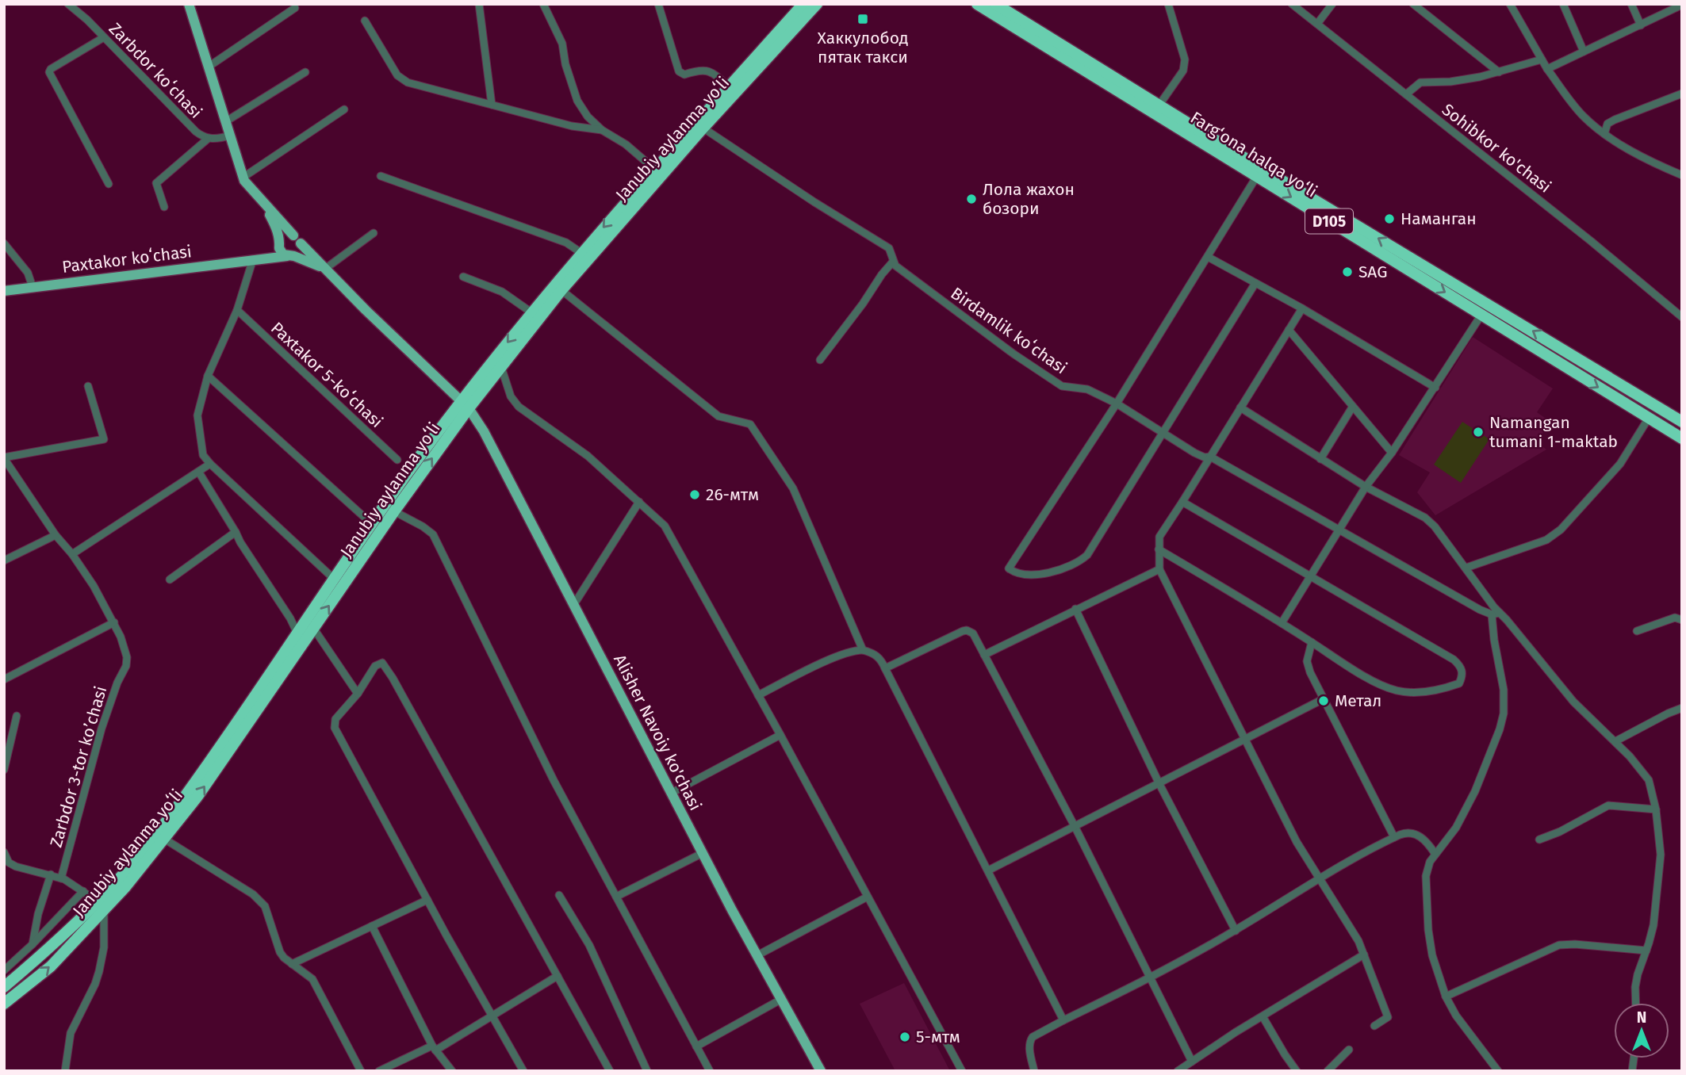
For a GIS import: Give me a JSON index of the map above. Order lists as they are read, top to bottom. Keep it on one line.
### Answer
{"streets":{"highway":["Janubiy aylanma yoʻli","Farg‘ona halqa yo‘li","D105"],"main road":["Paxtakor koʻchasi","Alisher Navoiy ko'chasi"],"street":["Zarbdor koʻchasi","Sohibkor ko'chasi","Birdamlik koʻchasi","Paxtakor 5-koʻchasi","Zarbdor 3-tor koʼchasi"]},"crossings":[["Janubiy aylanma yoʻli","Birdamlik koʻchasi"],["Janubiy aylanma yoʻli","Alisher Navoiy ko'chasi"]],"places":{"transit":["Хаккулобод пятак такси"],"other":["Лола жахон бозори","Наманган","SAG","Namangan tumani 1-maktab","26-мтм","Метал","5-мтм"]},"north":"top"}
